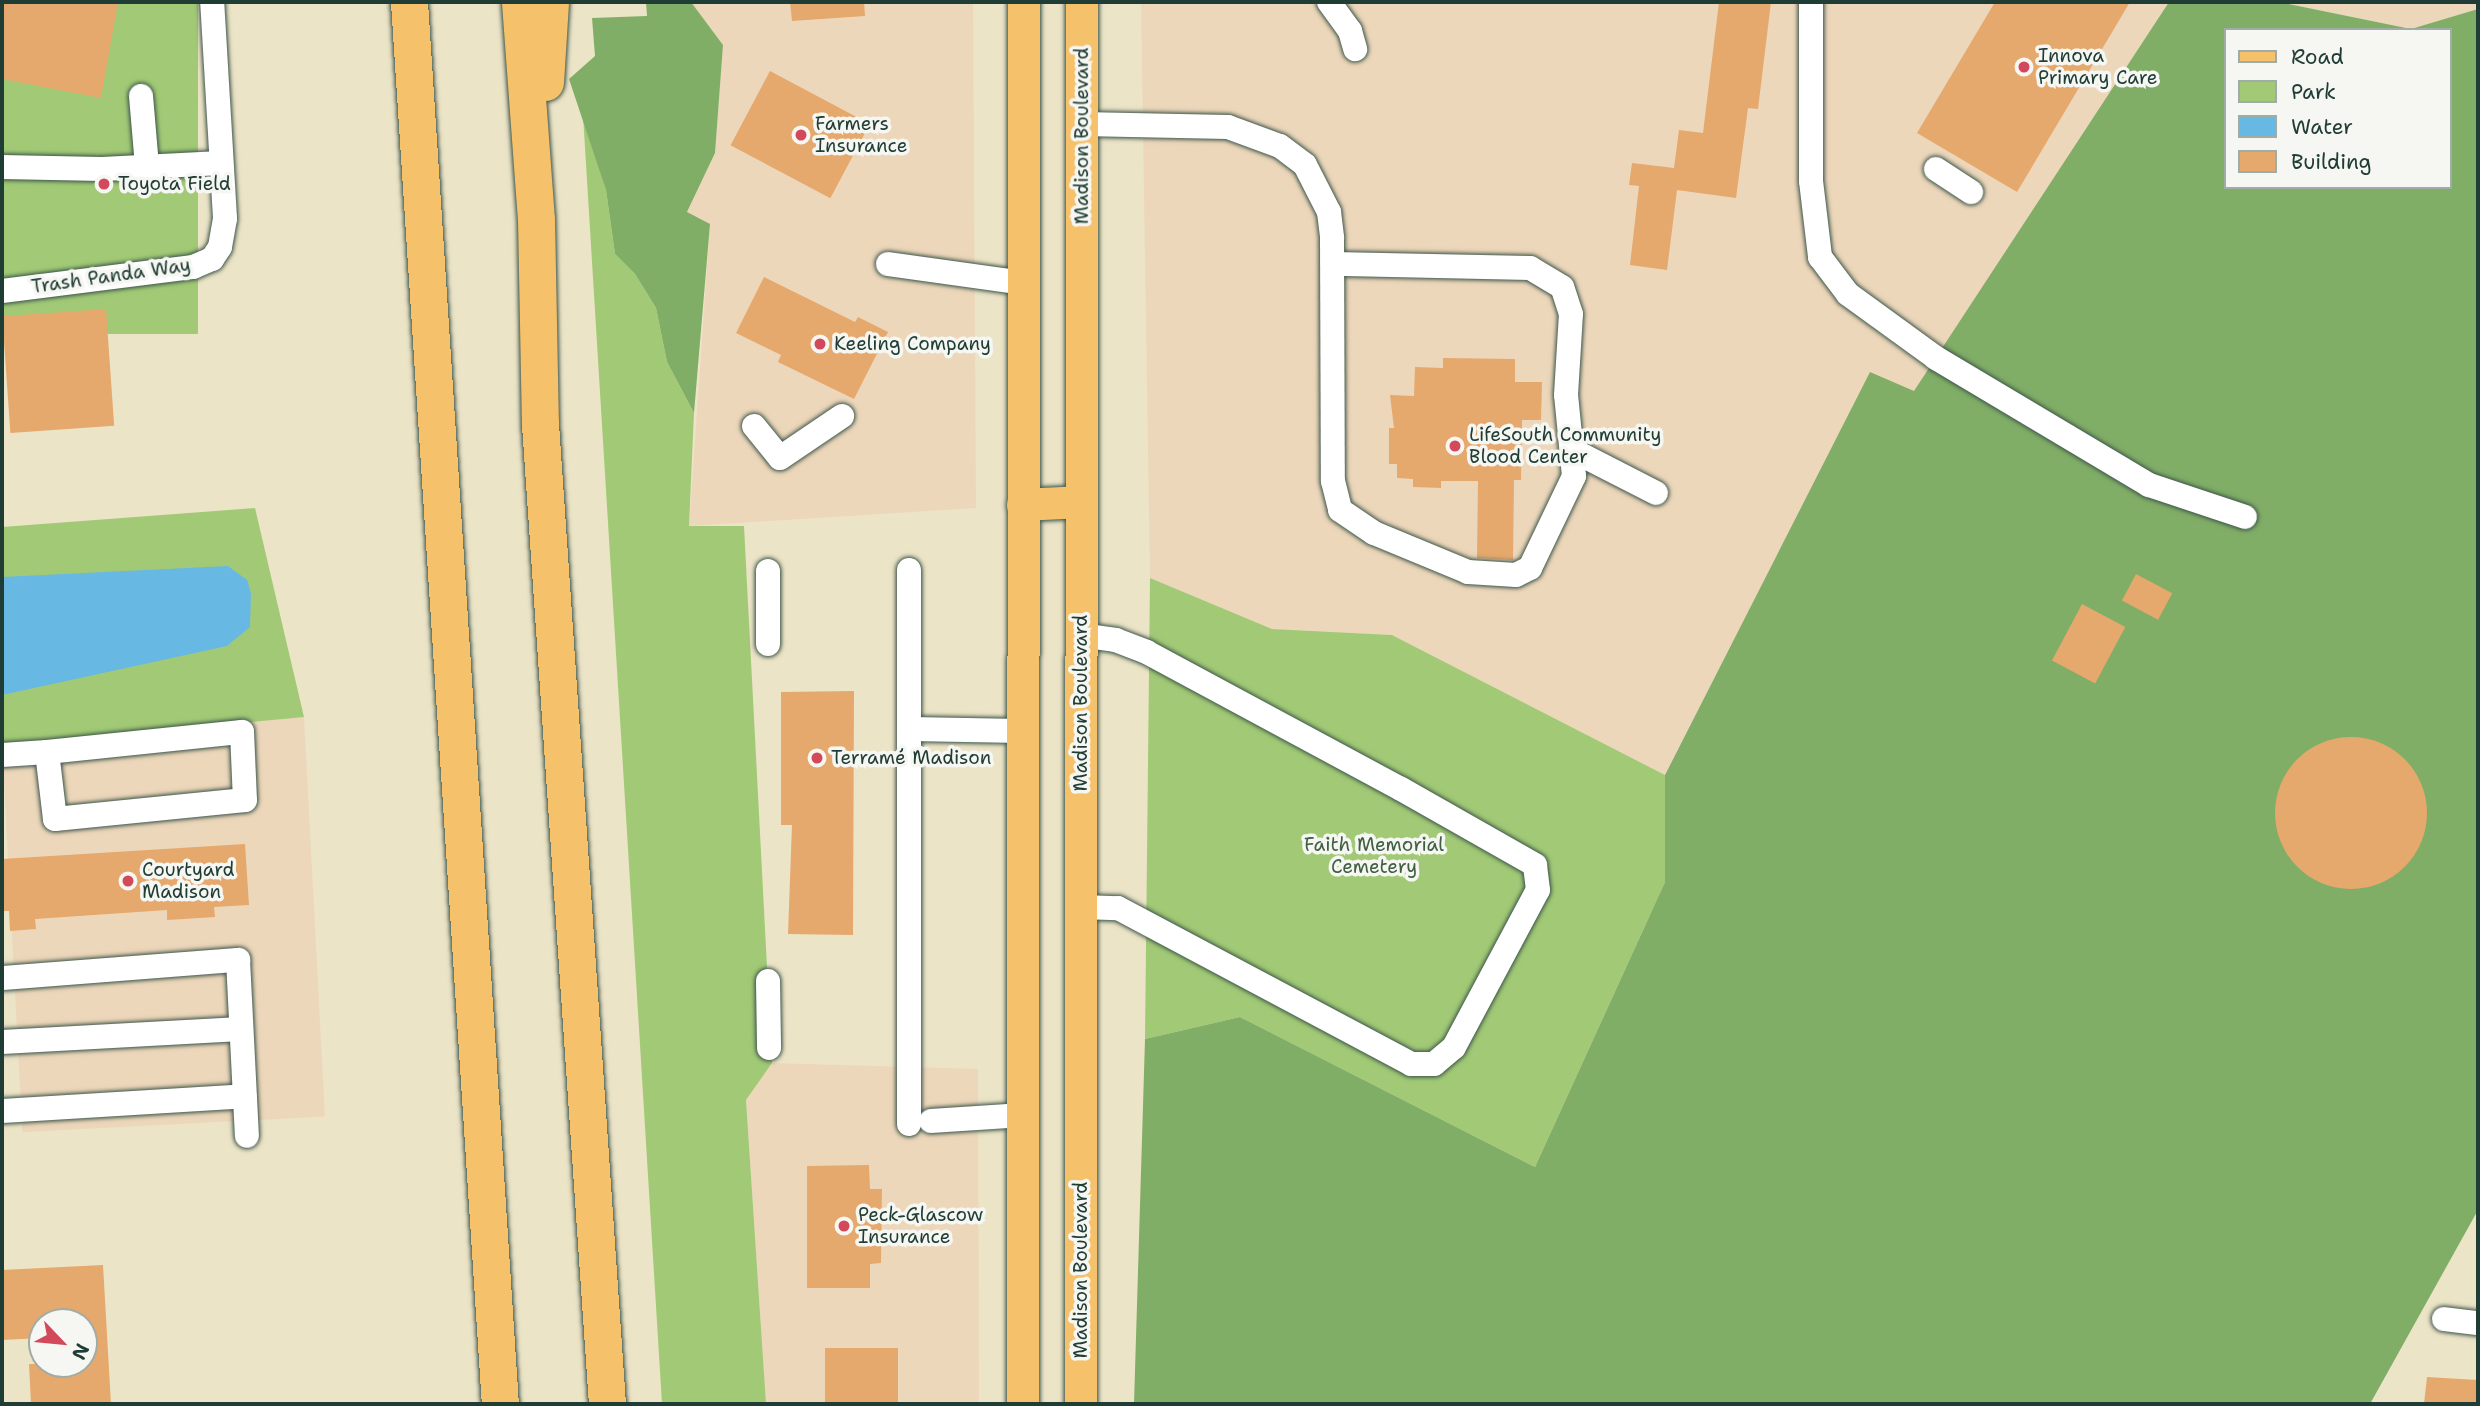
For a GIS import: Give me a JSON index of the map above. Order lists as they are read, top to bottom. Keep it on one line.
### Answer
{"streets":{"main road":["Madison Boulevard"],"street":["Trash Panda Way"]},"parks":["Faith Memorial Cemetery"],"places":["Innova Primary Care","Farmers Insurance","Toyota Field","Keeling Company","LifeSouth Community Blood Center","Terramé Madison","Courtyard Madison","Peck-Glascow Insurance"],"legend":["Road","Park","Water","Building"],"north":"bottom right"}
